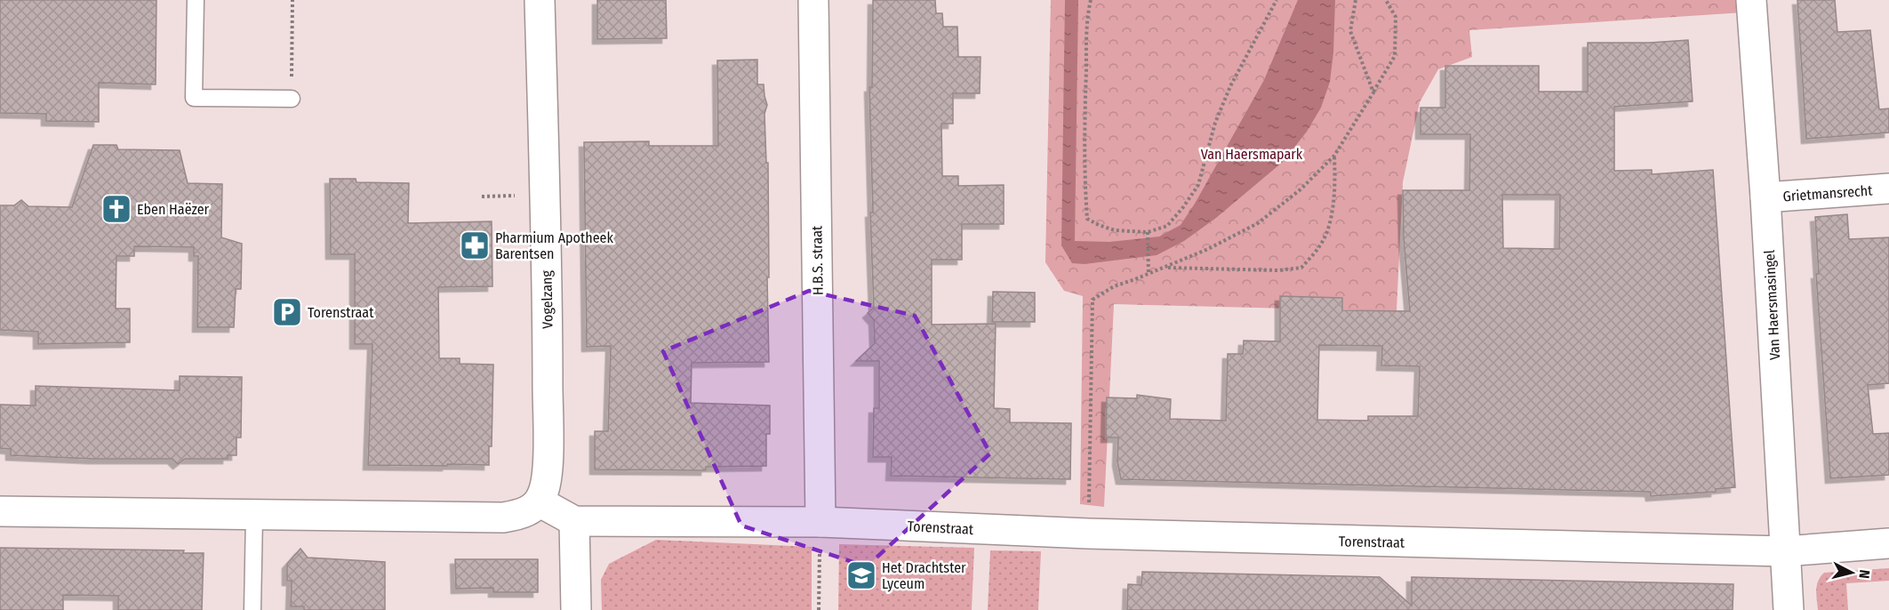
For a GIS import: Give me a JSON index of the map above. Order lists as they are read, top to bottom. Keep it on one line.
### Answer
{"streets":{"street":["Grietmansrecht","H.B.S. straat","Vogelzang","Van Haersmasingel","Torenstraat"]},"crossings":[["Grietmansrecht","Van Haersmasingel"],["H.B.S. straat","Torenstraat"],["Vogelzang","Torenstraat"],["Van Haersmasingel","Torenstraat"]],"parks":["Van Haersmapark"],"places":{"church":["Eben Haëzer"],"pharmacy":["Pharmium Apotheek Barentsen"],"parking":["Torenstraat"],"school or university":["Het Drachtster Lyceum"]},"north":"right"}
